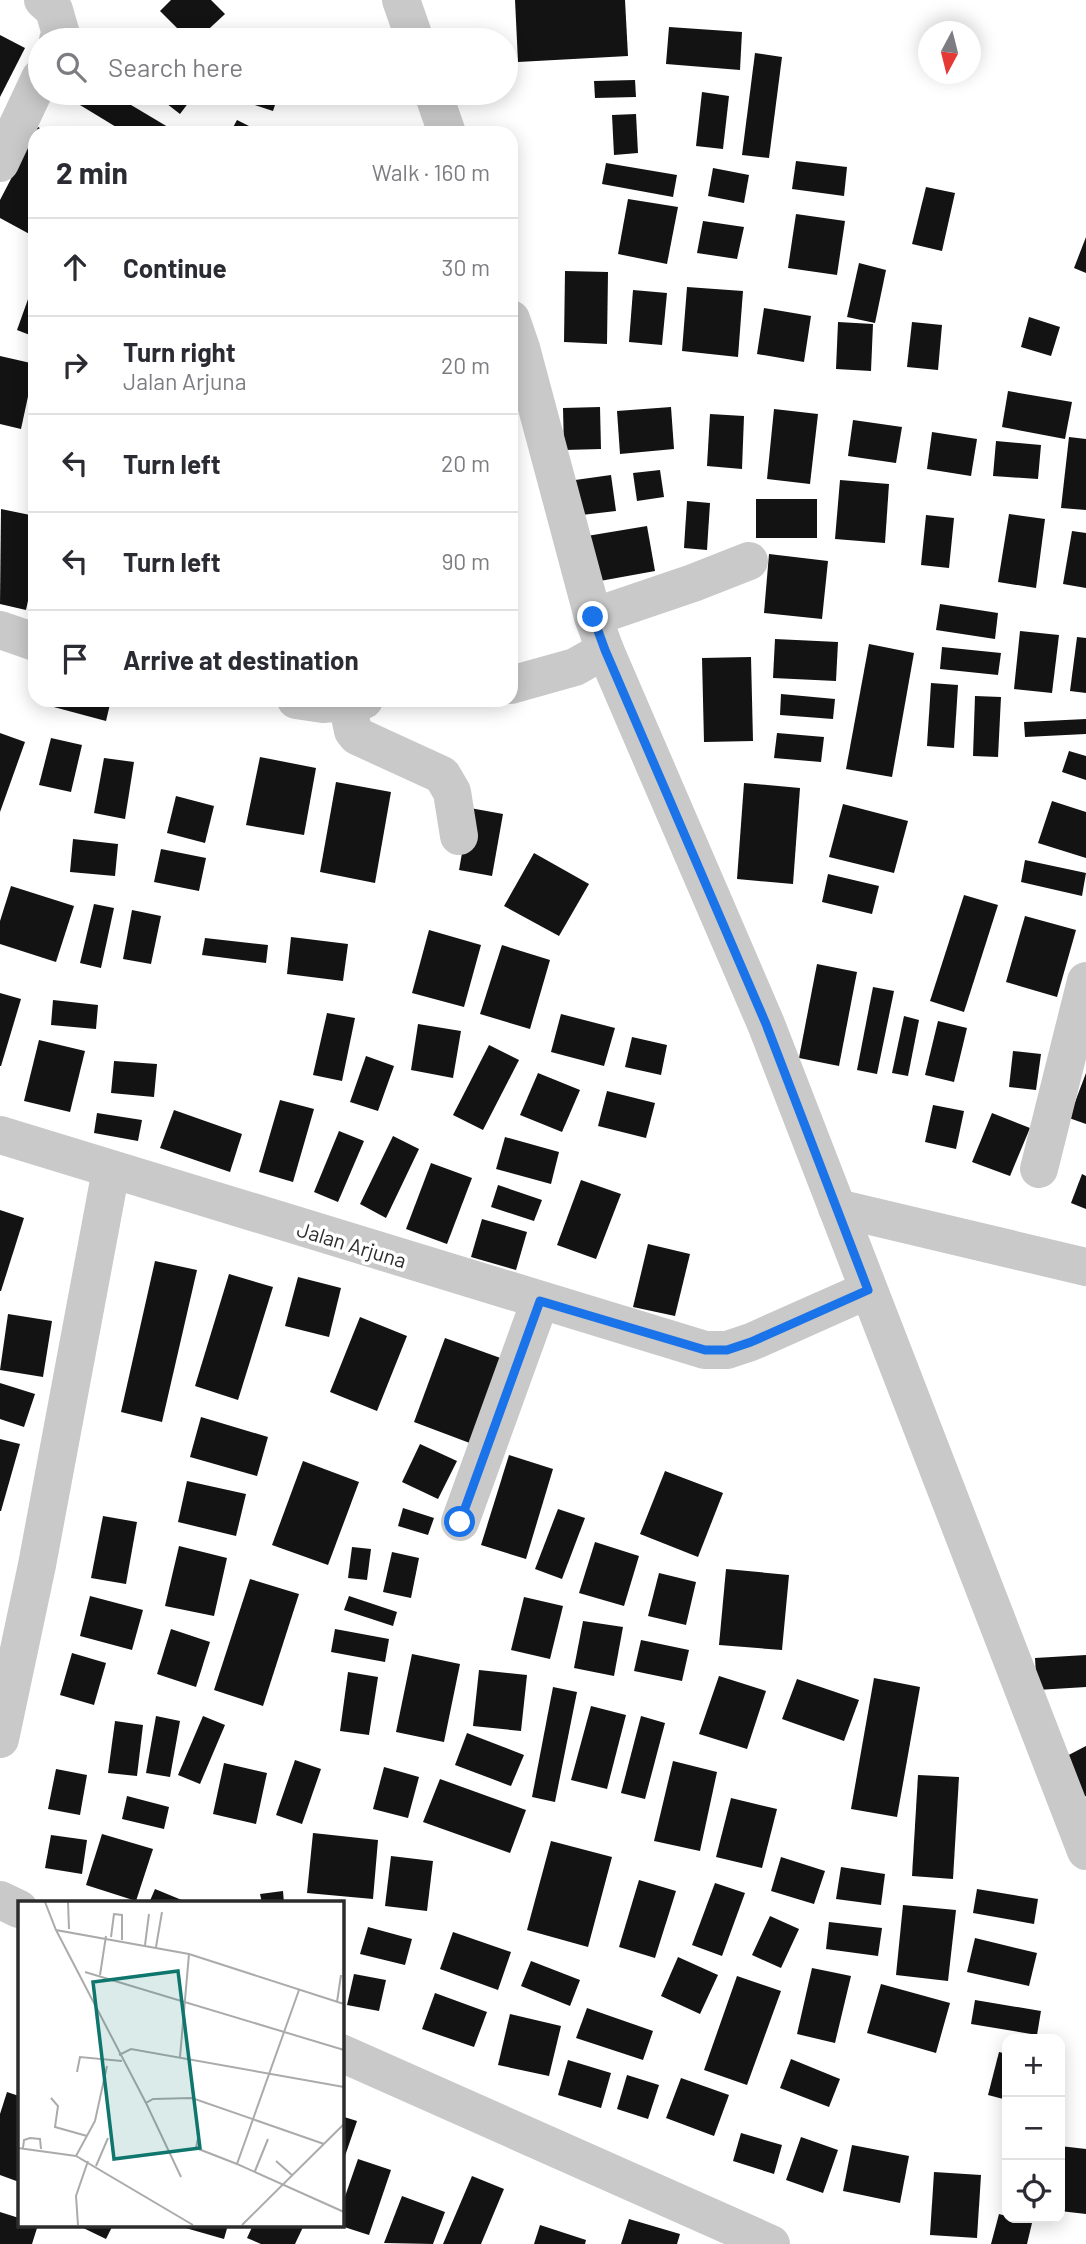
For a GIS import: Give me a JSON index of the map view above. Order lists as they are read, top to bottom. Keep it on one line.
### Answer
{"streets":{"street":["Jalan Arjuna"]},"north":"bottom","page":{"search":"Search here","heading":["2 min","Walk · 160 m"],"list":[["Continue","30 m"],["Turn right","Jalan Arjuna","20 m"],["Turn left","20 m"],["Turn left","90 m"],"Arrive at destination"],"map_buttons":["+","−"]}}
